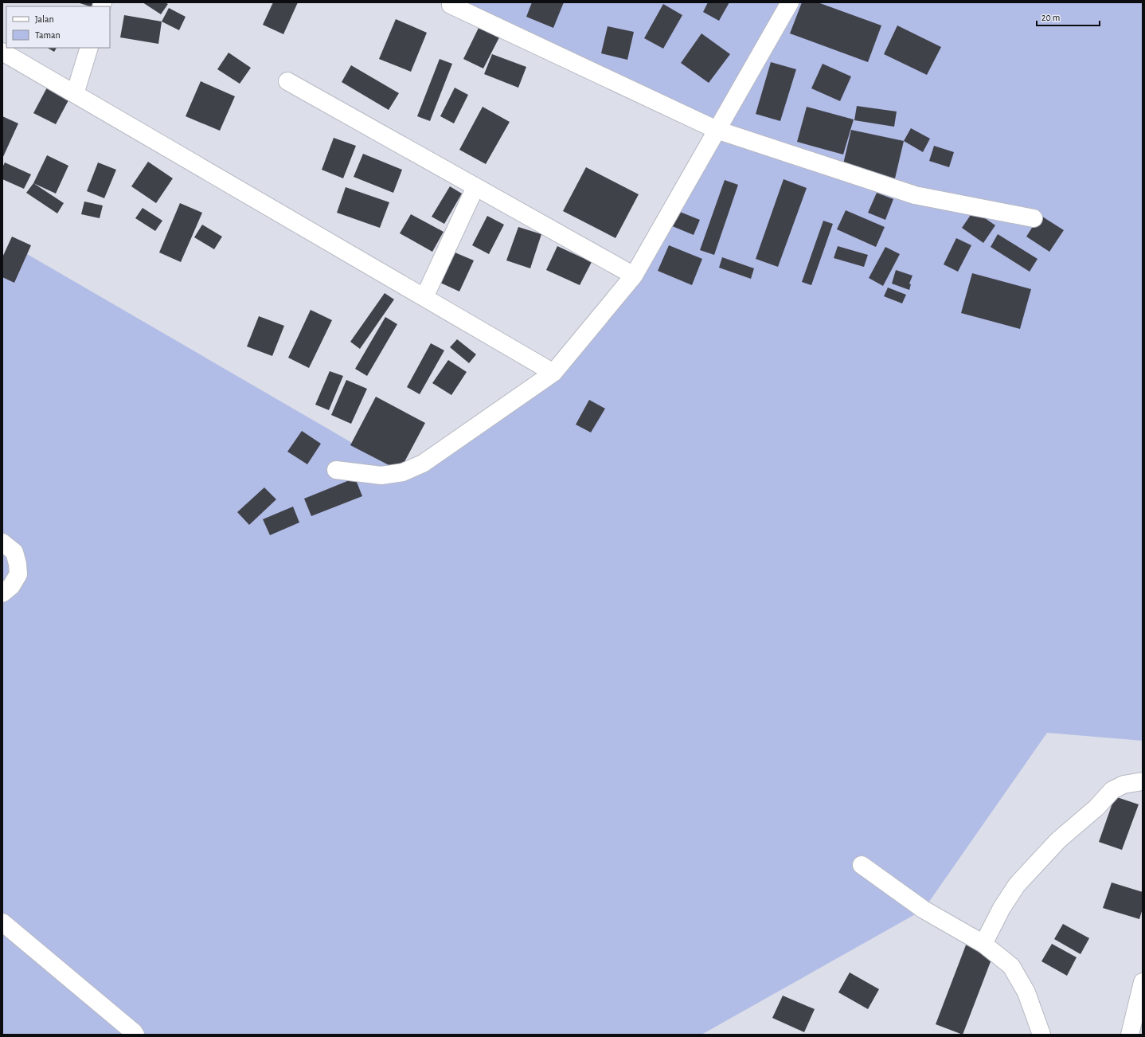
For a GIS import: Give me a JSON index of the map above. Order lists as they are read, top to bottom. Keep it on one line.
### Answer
{"legend":["Jalan","Taman"],"scale_bar":"20 m"}
